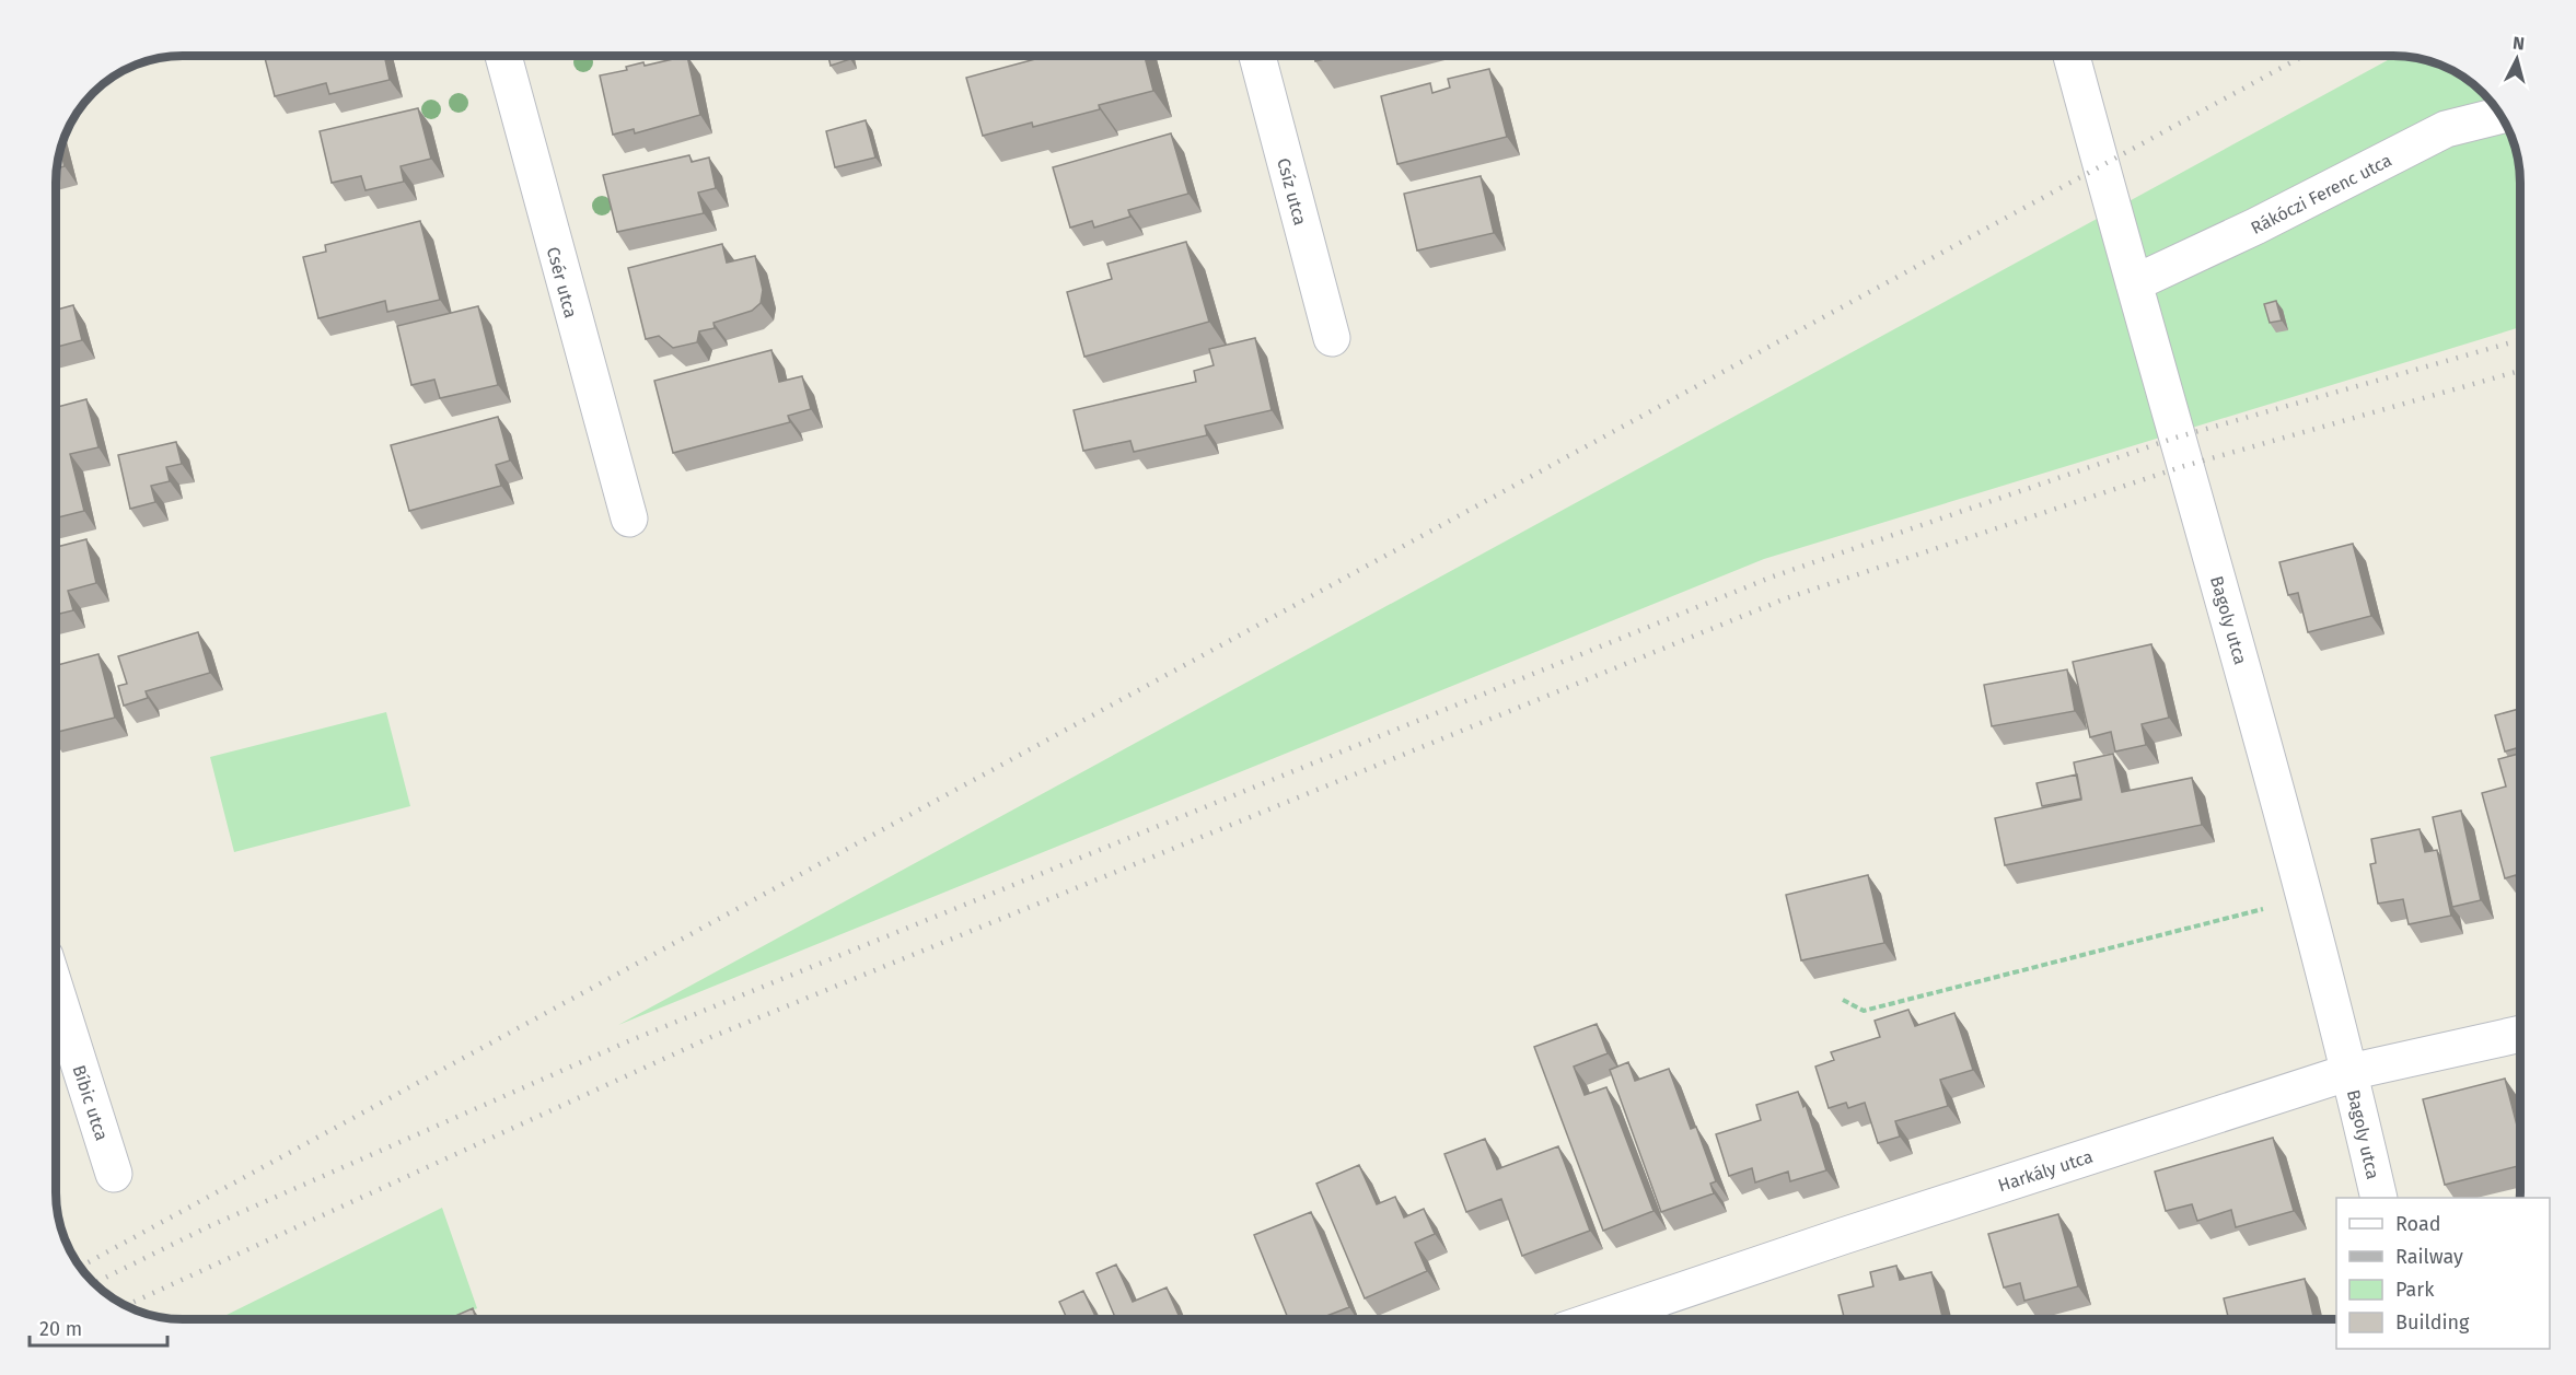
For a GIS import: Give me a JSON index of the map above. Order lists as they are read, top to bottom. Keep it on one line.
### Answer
{"streets":{"street":["Csíz utca","Rákóczi Ferenc utca","Csér utca","Bagoly utca","Bíbic utca","Harkály utca"]},"crossings":[["Rákóczi Ferenc utca","Bagoly utca"],["Bagoly utca","Harkály utca"]],"legend":["Road","Railway","Park","Building"],"scale_bar":"20 m","north":"top"}
